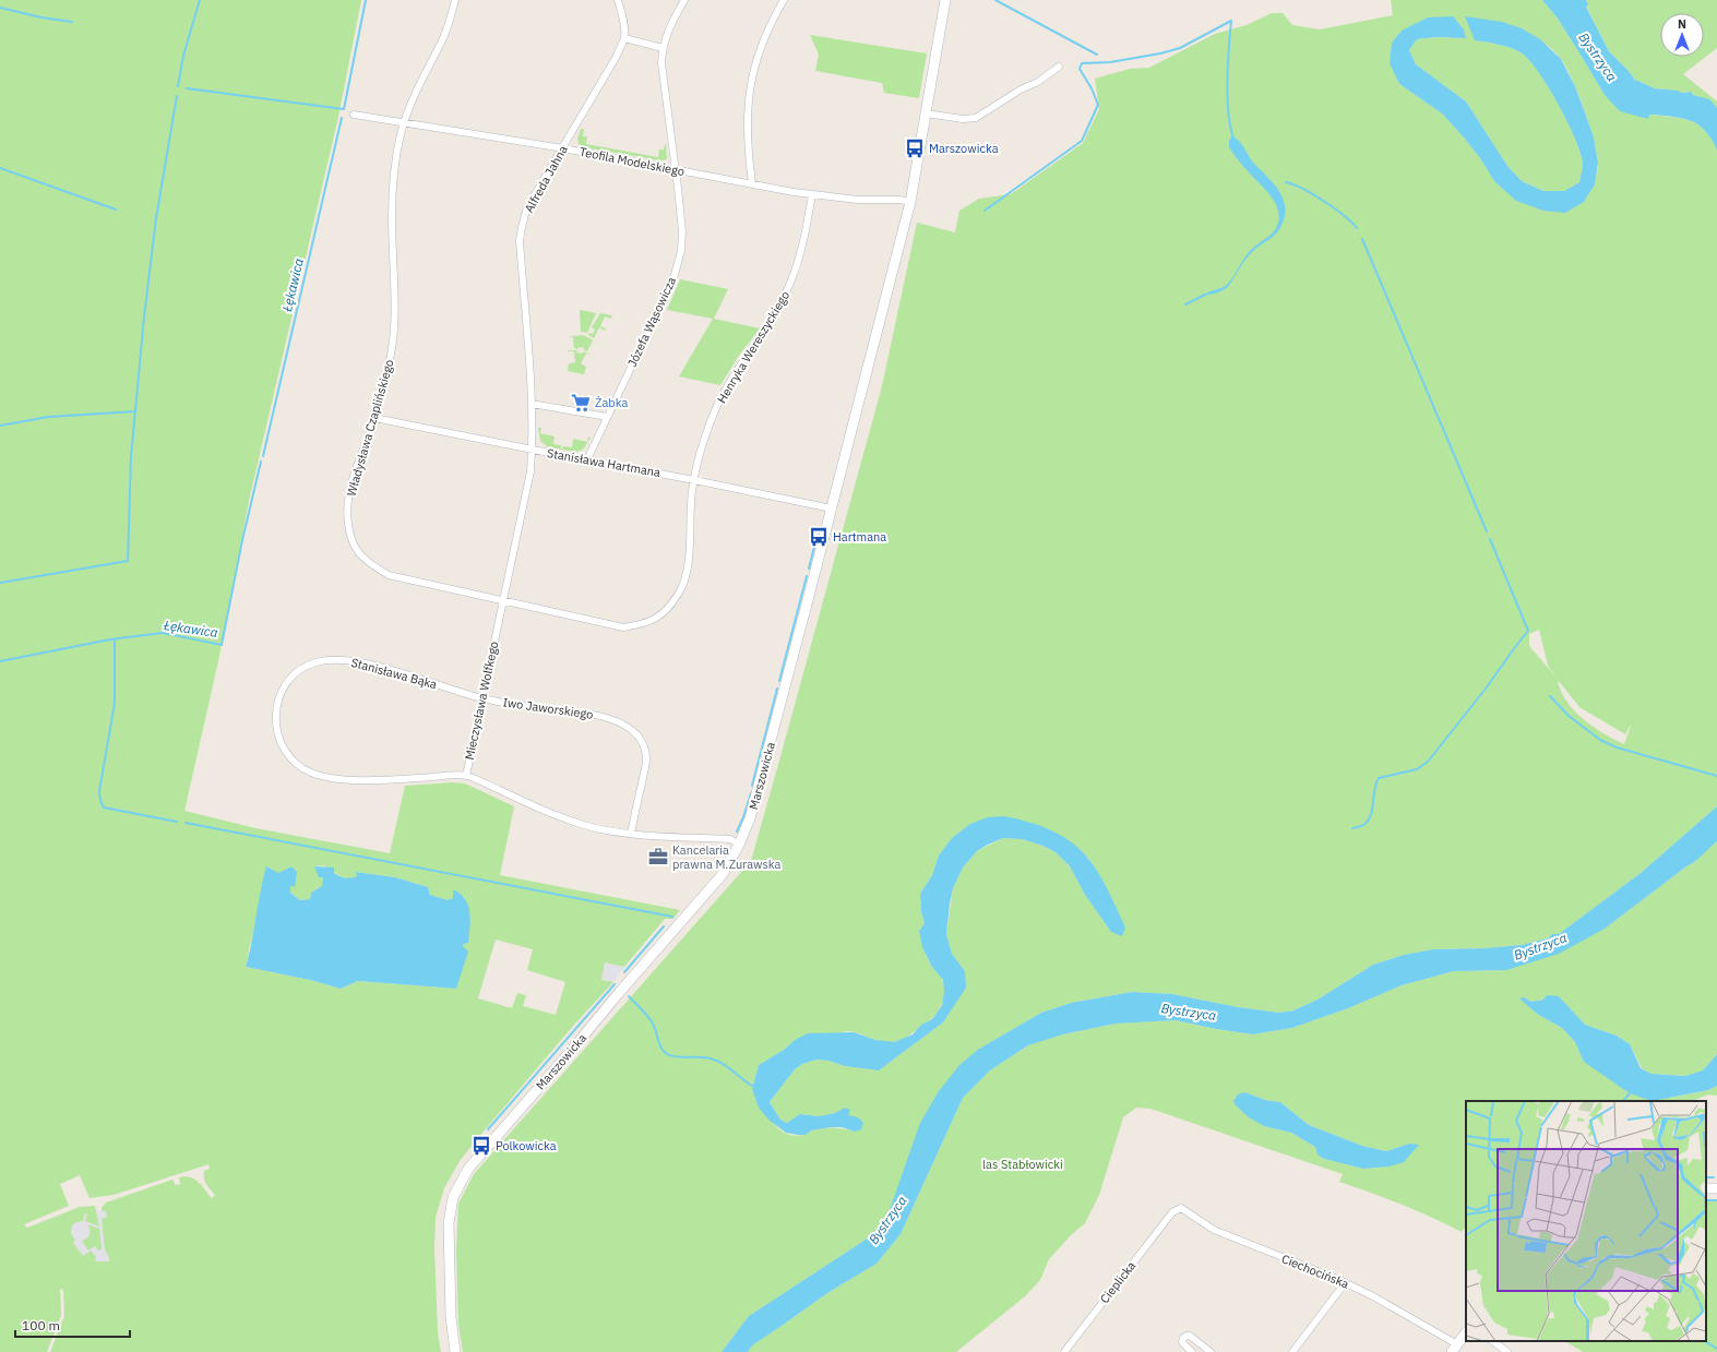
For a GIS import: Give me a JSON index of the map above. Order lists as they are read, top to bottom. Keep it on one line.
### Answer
{"streets":{"street":["Teofila Modelskiego","Alfreda Jahna","Józefa Wąsowicza","Henryka Wereszyckiego","Władysława Czaplińskiego","Stanisława Hartmana","Stanisława Bąka","Mieczysława Wolfkego","Iwo Jaworskiego","Marszowicka","Ciechocińska","Cieplicka"]},"crossings":[["Teofila Modelskiego","Alfreda Jahna"],["Teofila Modelskiego","Józefa Wąsowicza"],["Teofila Modelskiego","Henryka Wereszyckiego"],["Teofila Modelskiego","Władysława Czaplińskiego"],["Teofila Modelskiego","Marszowicka"],["Alfreda Jahna","Stanisława Hartmana"],["Alfreda Jahna","Mieczysława Wolfkego"],["Józefa Wąsowicza","Stanisława Hartmana"],["Henryka Wereszyckiego","Władysława Czaplińskiego"],["Henryka Wereszyckiego","Stanisława Hartmana"],["Henryka Wereszyckiego","Mieczysława Wolfkego"],["Władysława Czaplińskiego","Stanisława Hartmana"],["Władysława Czaplińskiego","Mieczysława Wolfkego"],["Stanisława Hartmana","Mieczysława Wolfkego"],["Stanisława Hartmana","Marszowicka"],["Stanisława Bąka","Mieczysława Wolfkego"],["Stanisława Bąka","Iwo Jaworskiego"],["Mieczysława Wolfkego","Iwo Jaworskiego"],["Mieczysława Wolfkego","Marszowicka"],["Ciechocińska","Cieplicka"]],"water":["Bystrzyca","Łękawica"],"parks":["las Stabłowicki"],"places":{"bus stop":["Marszowicka","Hartmana","Polkowicka"],"supermarket":["Żabka"],"office":["Kancelaria prawna M.Zurawska"]},"scale_bar":"100 m","north":"top"}
